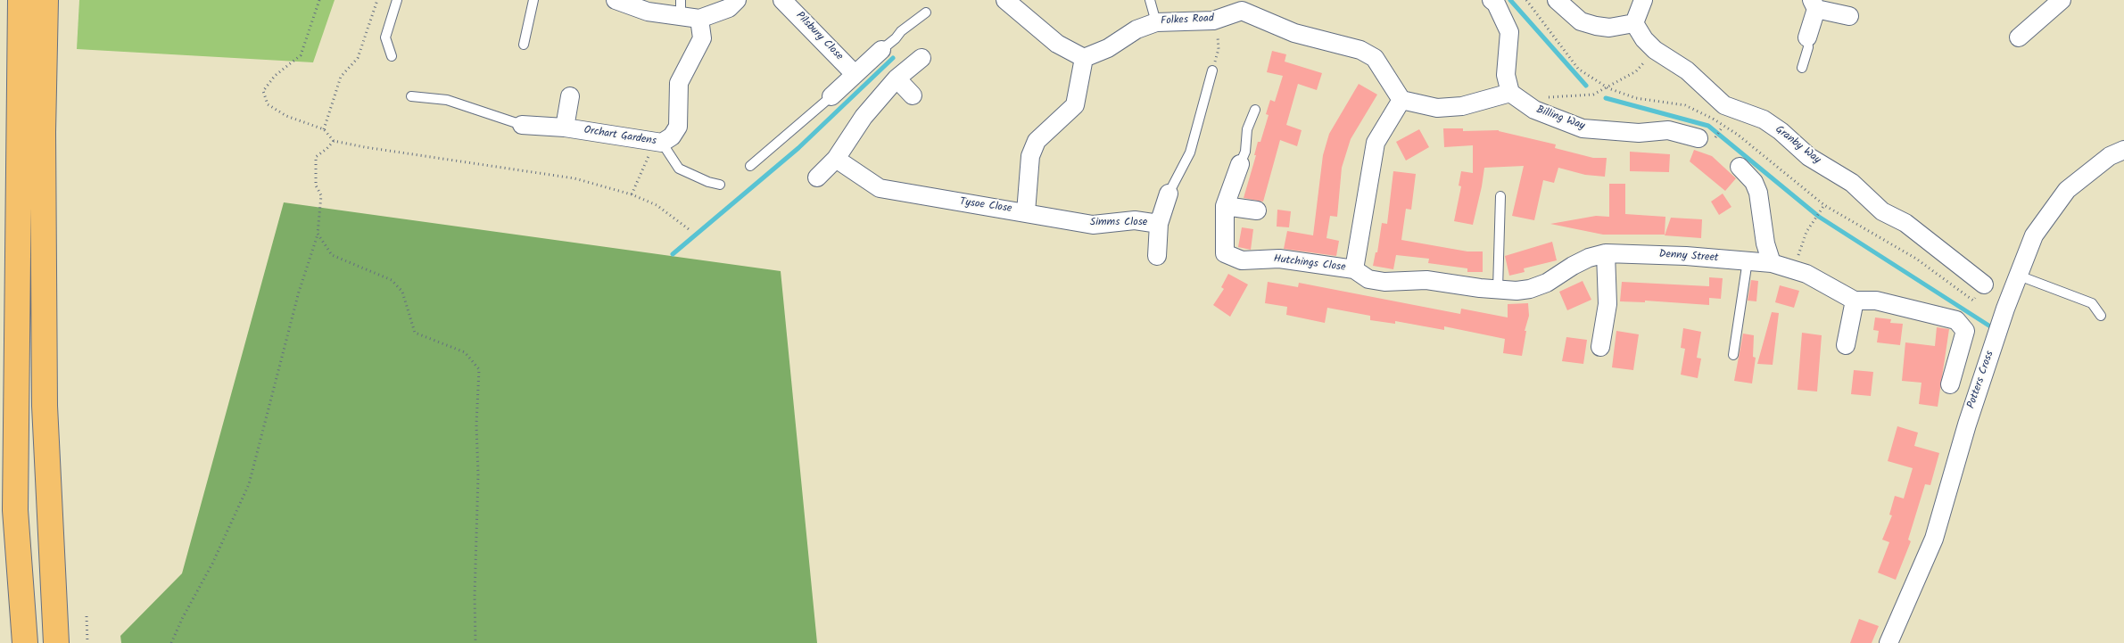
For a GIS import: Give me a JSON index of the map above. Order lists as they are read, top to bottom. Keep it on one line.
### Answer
{"streets":{"street":["Folkes Road","Pilsbury Close","Billing Way","Orchart Gardens","Granby Way","Tysoe Close","Simms Close","Denny Street","Hutchings Close","Potters Cross"]},"crossings":[["Folkes Road","Tysoe Close"],["Tysoe Close","Simms Close"],["Denny Street","Hutchings Close"]]}
